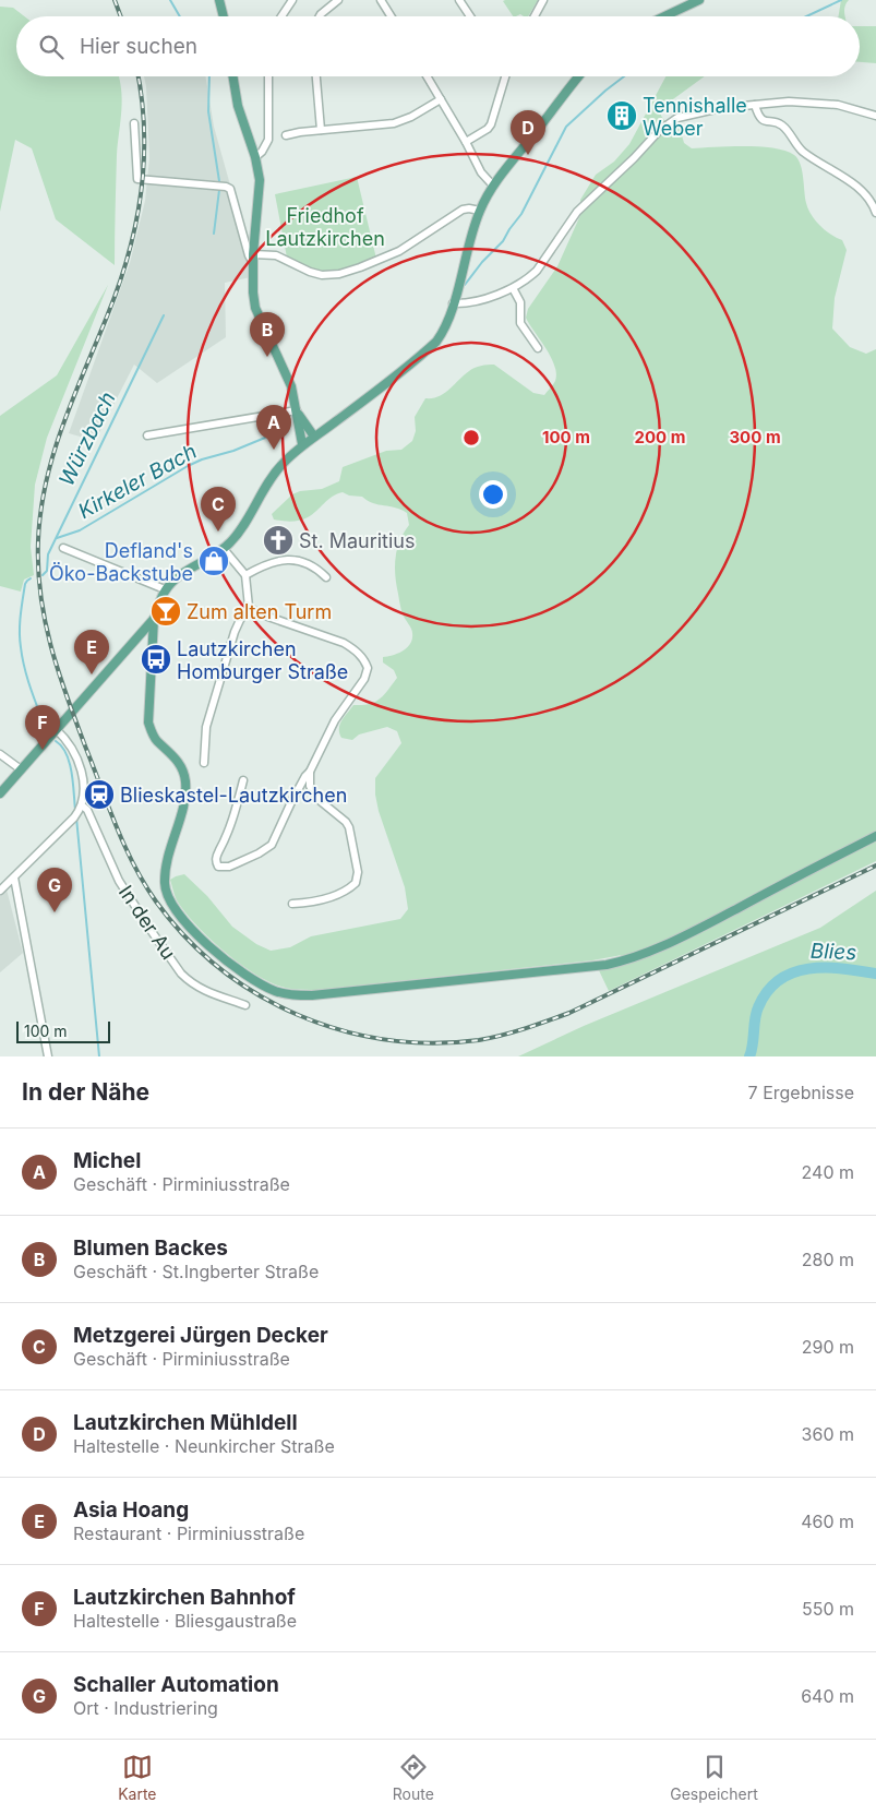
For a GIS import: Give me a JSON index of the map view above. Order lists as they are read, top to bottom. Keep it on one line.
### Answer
{"streets":{"street":["In der Au"]},"water":["Würzbach","Kirkeler Bach","Blies"],"parks":["Friedhof Lautzkirchen"],"places":{"building":["Tennishalle Weber"],"church":["St. Mauritius"],"shop":["Defland's Öko-Backstube"],"bar":["Zum alten Turm"],"bus stop":["Lautzkirchen Homburger Straße"],"station":["Blieskastel-Lautzkirchen"]},"scale_bar":"100 m","page":{"search":"Hier suchen","pins":["D","B","A","C","E","F","G"],"scale":"100 m","heading":["In der Nähe","7 Ergebnisse"],"list":[{"mark":"A","name":"Michel","note":"Geschäft · Pirminiusstraße","value":"240 m"},{"mark":"B","name":"Blumen Backes","note":"Geschäft · St.Ingberter Straße","value":"280 m"},{"mark":"C","name":"Metzgerei Jürgen Decker","note":"Geschäft · Pirminiusstraße","value":"290 m"},{"mark":"D","name":"Lautzkirchen Mühldell","note":"Haltestelle · Neunkircher Straße","value":"360 m"},{"mark":"E","name":"Asia Hoang","note":"Restaurant · Pirminiusstraße","value":"460 m"},{"mark":"F","name":"Lautzkirchen Bahnhof","note":"Haltestelle · Bliesgaustraße","value":"550 m"},{"mark":"G","name":"Schaller Automation","note":"Ort · Industriering","value":"640 m"}],"nav":["Karte","Route","Gespeichert"]},"rings":["100 m","200 m","300 m"]}
